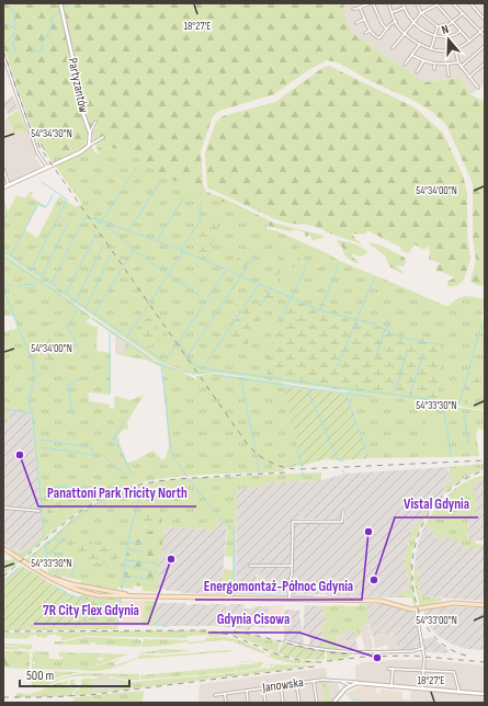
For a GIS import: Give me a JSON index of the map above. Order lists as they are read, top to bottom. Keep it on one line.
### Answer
{"streets":{"street":["Partyzantów","Janowska"]},"places":["Panattoni Park Tricity North","Energomontaż-Północ Gdynia","7R City Flex Gdynia","Vistal Gdynia","Gdynia Cisowa"],"scale_bar":"500 m","north":"top","coordinates":["18°27'E","54°34'30\"N","54°34'00\"N","54°33'30\"N","54°33'00\"N"]}
